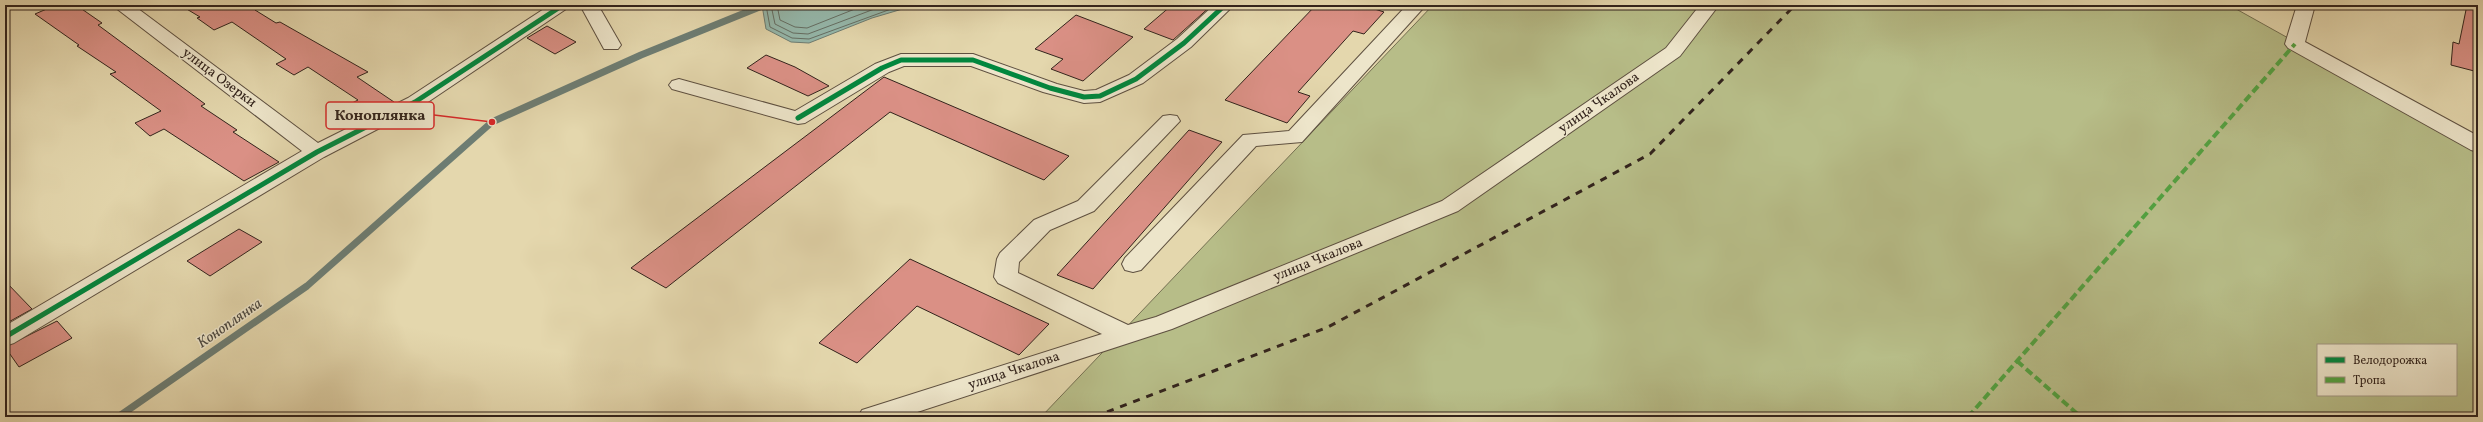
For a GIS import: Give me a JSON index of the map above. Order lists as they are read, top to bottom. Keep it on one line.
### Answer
{"streets":{"street":["улица Озерки","улица Чкалова"]},"water":["Коноплянка"],"places":["Коноплянка"],"legend":["Велодорожка","Тропа"]}
